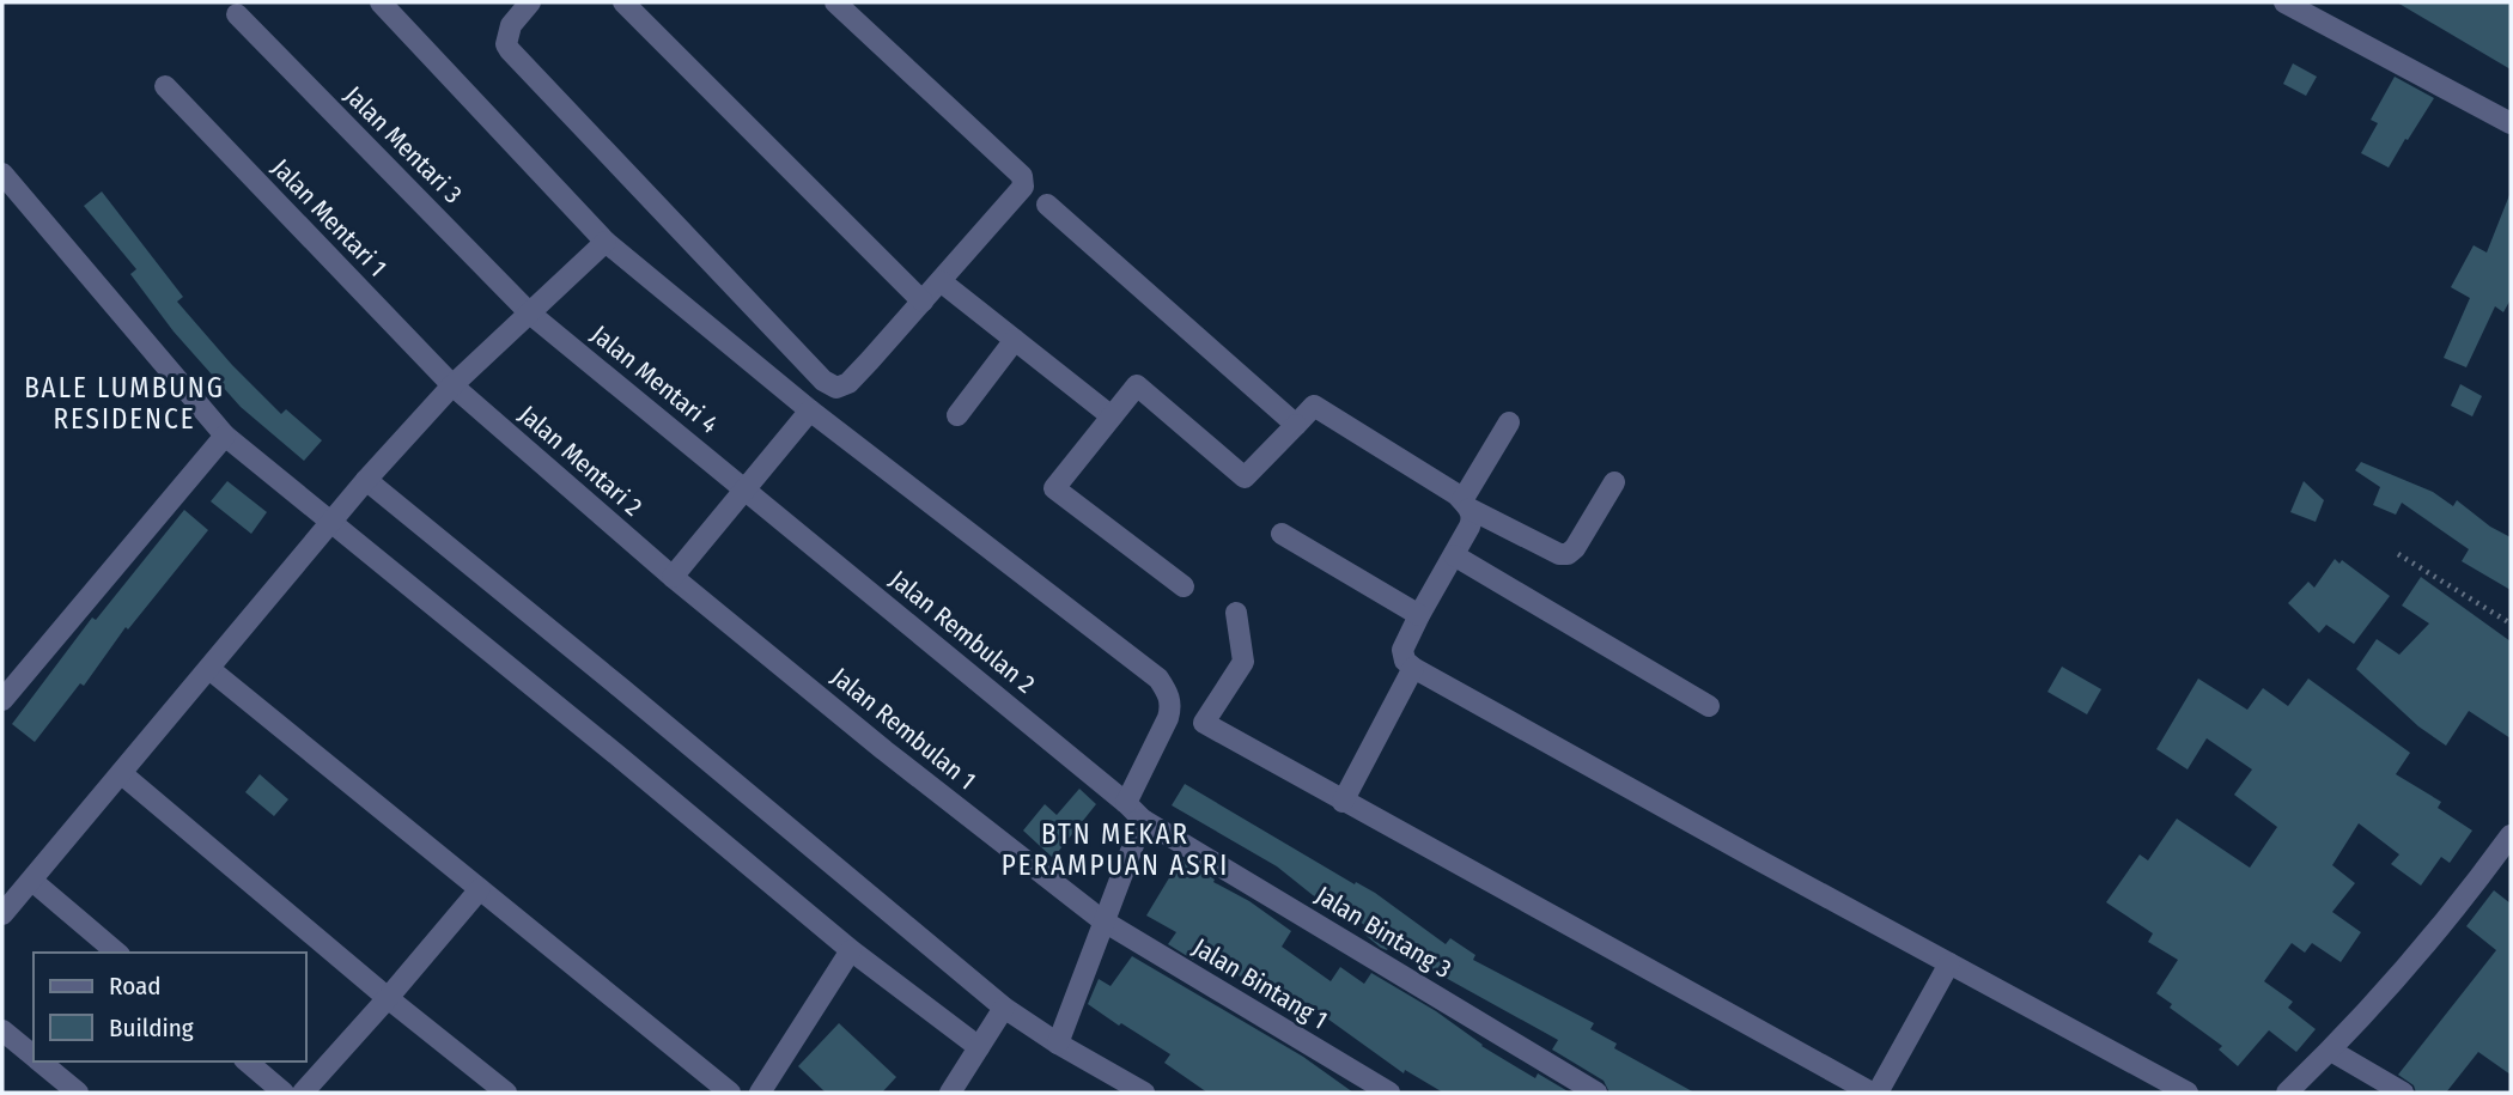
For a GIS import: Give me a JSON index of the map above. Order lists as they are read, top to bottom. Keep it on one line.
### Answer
{"streets":{"street":["Jalan Mentari 3","Jalan Mentari 1","Jalan Mentari 4","Jalan Mentari 2","Jalan Rembulan 2","Jalan Rembulan 1","Jalan Bintang 3","Jalan Bintang 1"]},"crossings":[["Jalan Mentari 3","Jalan Mentari 4"],["Jalan Mentari 1","Jalan Mentari 2"],["Jalan Mentari 4","Jalan Rembulan 2"],["Jalan Mentari 2","Jalan Rembulan 1"],["Jalan Rembulan 2","Jalan Bintang 3"],["Jalan Rembulan 1","Jalan Bintang 1"]],"districts":["BALE LUMBUNG RESIDENCE","BTN MEKAR PERAMPUAN ASRI"],"legend":["Road","Building"]}
